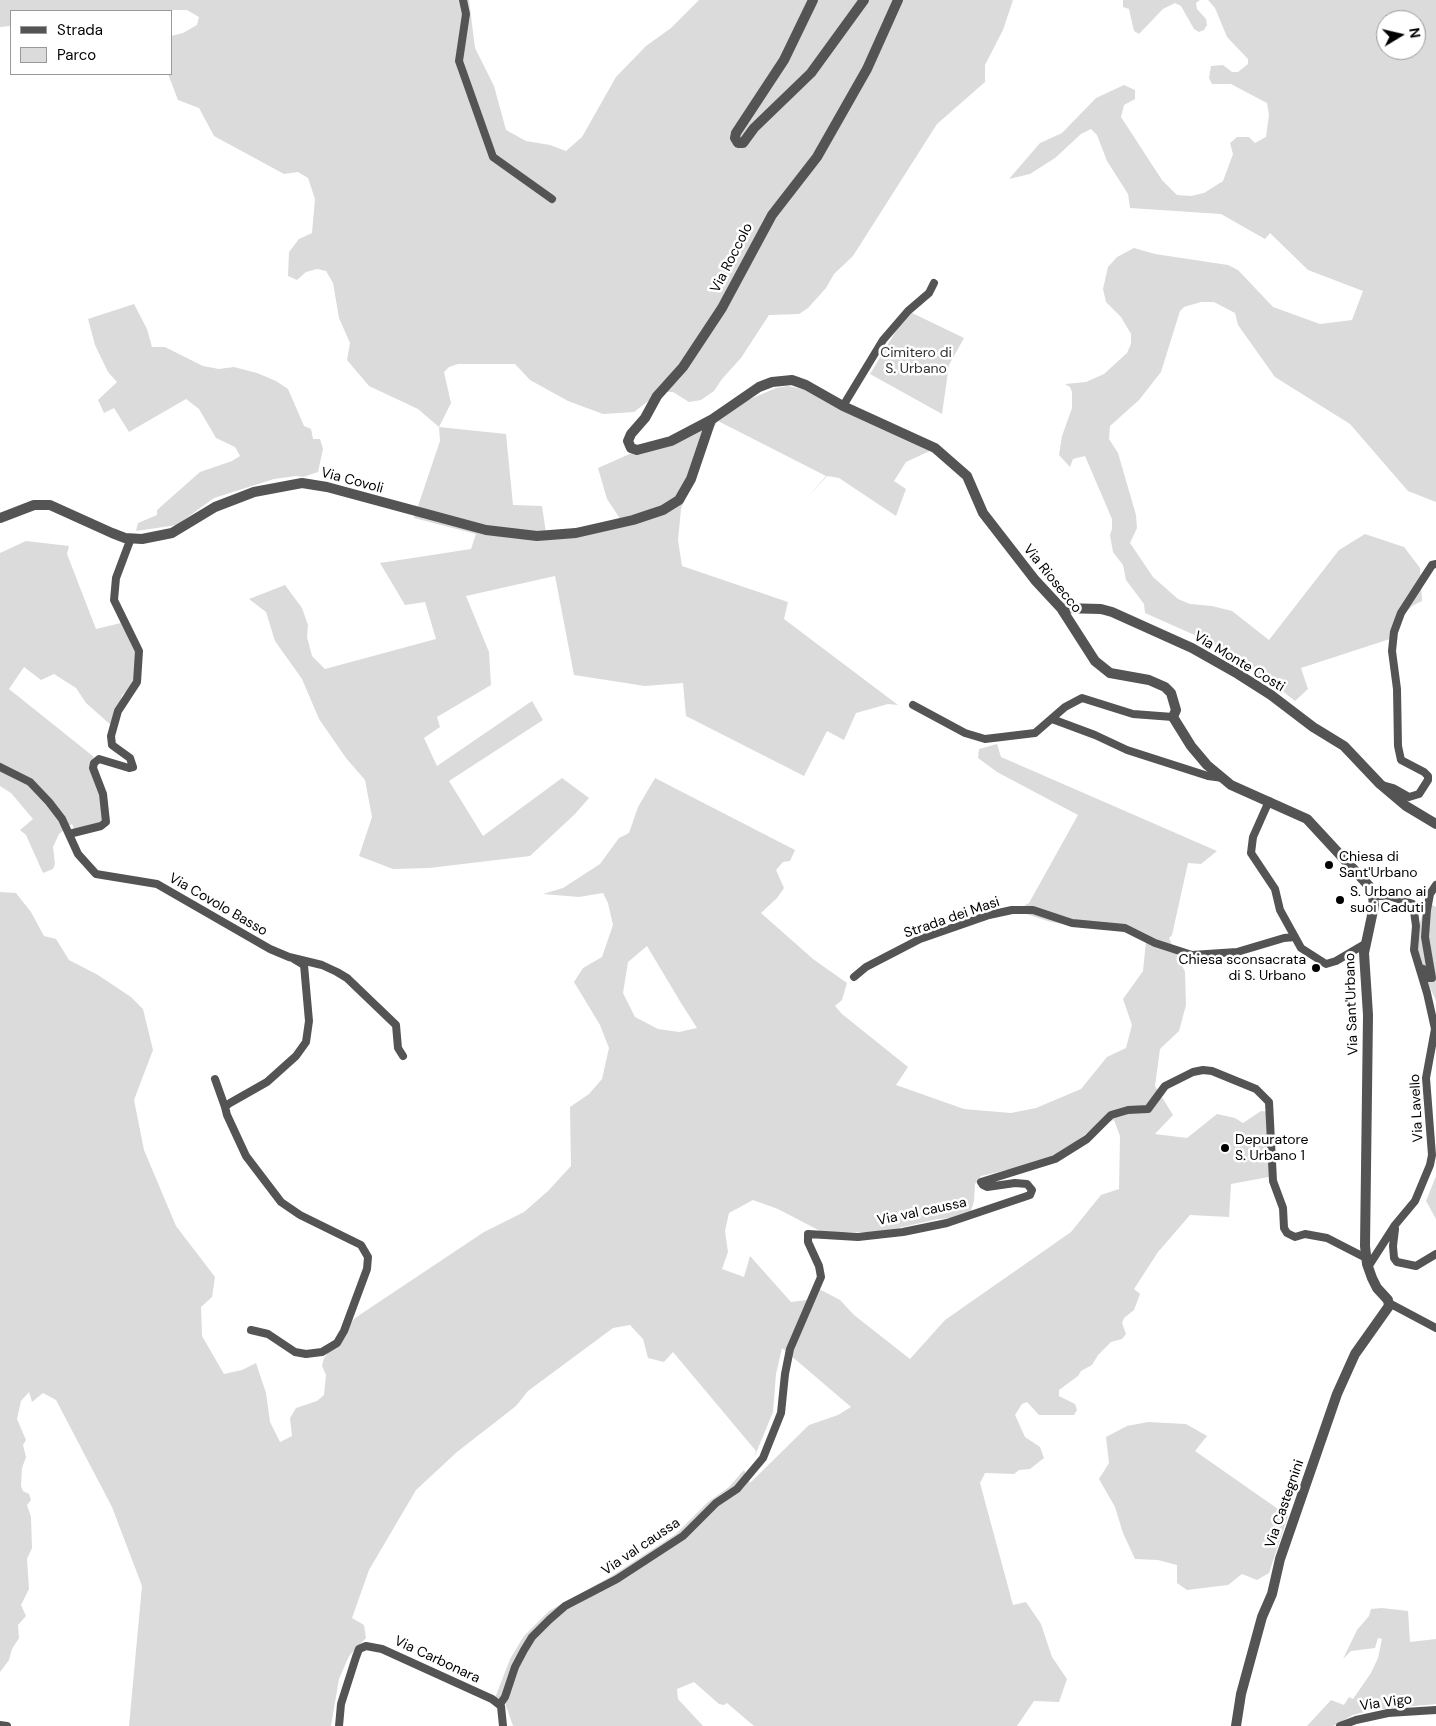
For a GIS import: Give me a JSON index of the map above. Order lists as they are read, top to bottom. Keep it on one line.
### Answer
{"streets":{"street":["Via Roccolo","Via Covoli","Via Riosecco","Via Monte Costi","Via Covolo Basso","Strada dei Masi","Via Sant'Urbano","Via Lavello","Via val caussa","Via Castegnini","Via Carbonara","Via Vigo"]},"crossings":[["Via Roccolo","Via Covoli"],["Via Roccolo","Via Riosecco"],["Via Covoli","Via Riosecco"],["Via Riosecco","Via Monte Costi"],["Via Sant'Urbano","Via Lavello"],["Via Sant'Urbano","Via val caussa"],["Via Sant'Urbano","Via Castegnini"],["Via Lavello","Via val caussa"],["Via val caussa","Via Carbonara"]],"parks":["Cimitero di S. Urbano"],"places":["Chiesa di Sant'Urbano","S. Urbano ai suoi Caduti","Chiesa sconsacrata di S. Urbano","Depuratore S. Urbano 1"],"legend":["Strada","Parco"],"north":"right"}
